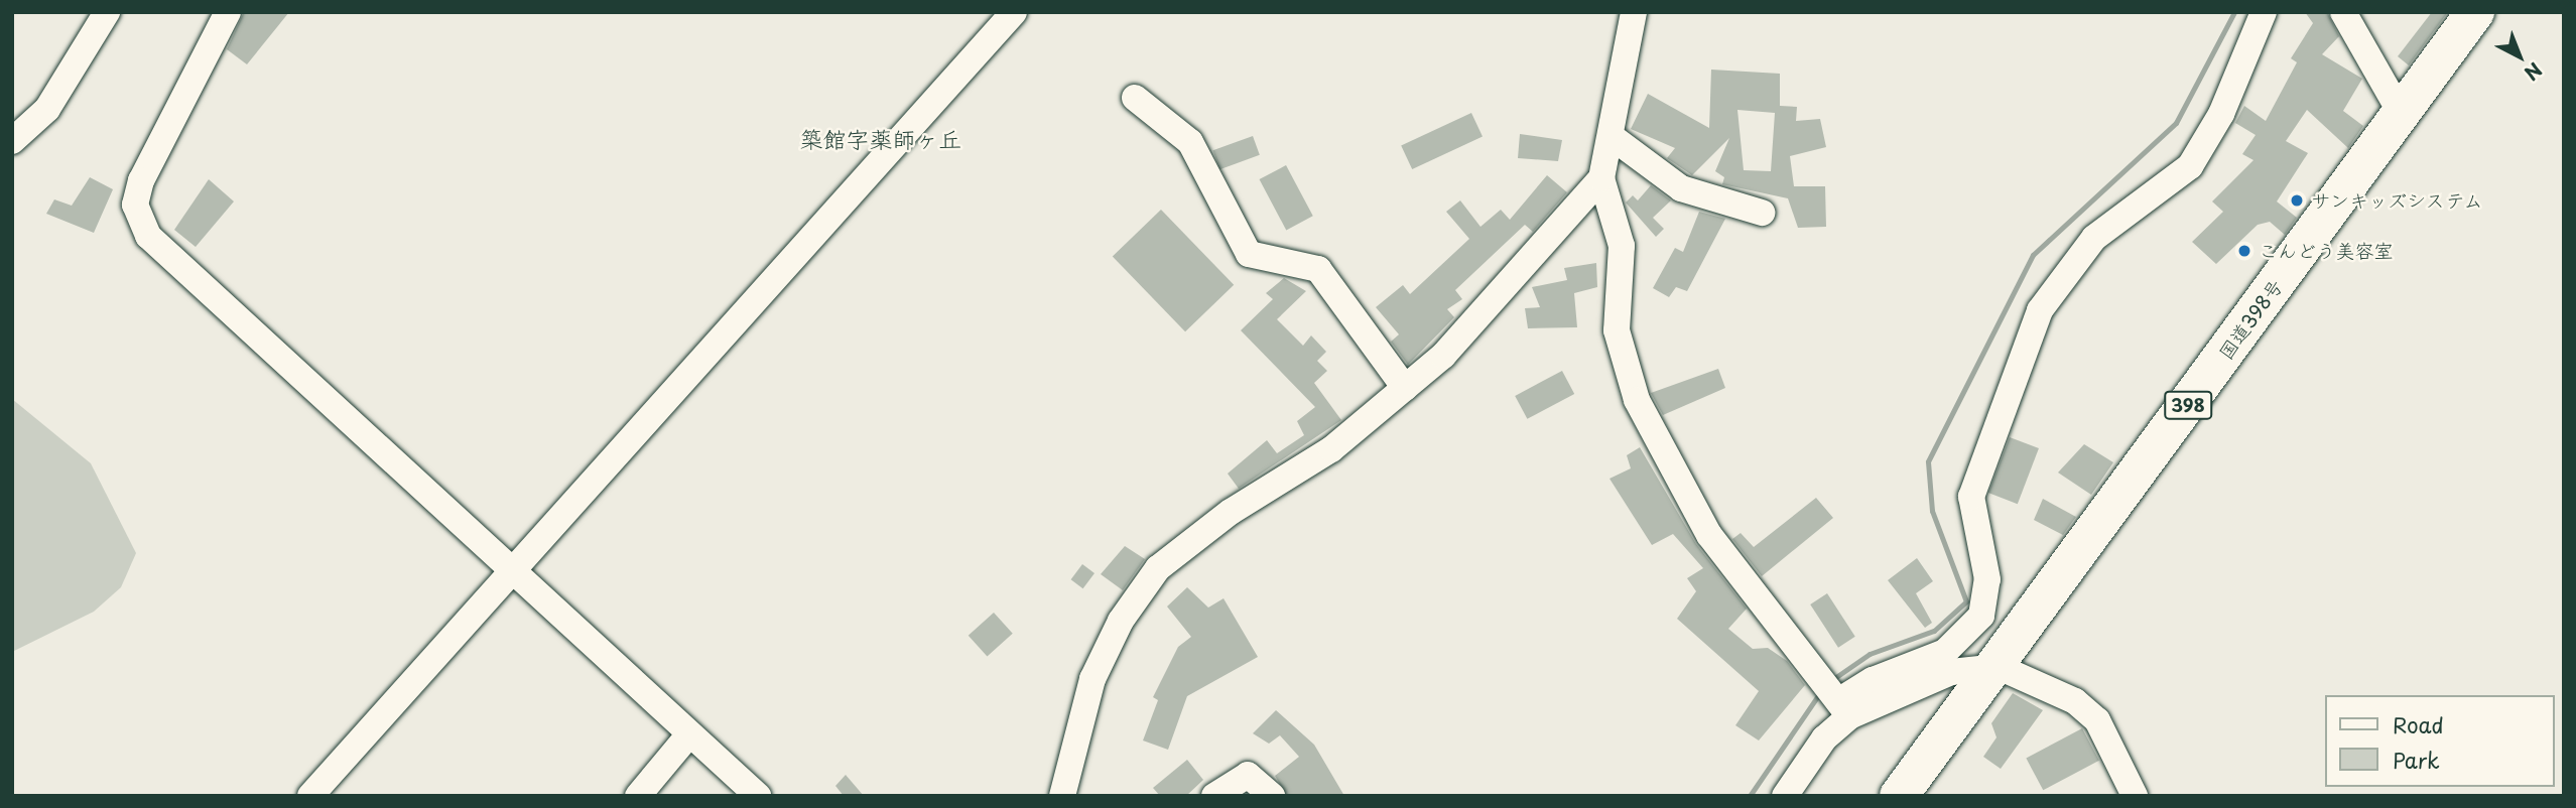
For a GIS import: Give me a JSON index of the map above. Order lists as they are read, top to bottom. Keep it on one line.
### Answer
{"streets":{"highway":["国道398号","398"]},"districts":["築館字薬師ヶ丘"],"places":["サンキッズシステム","こんどう美容室"],"legend":["Road","Park"],"north":"bottom right"}
